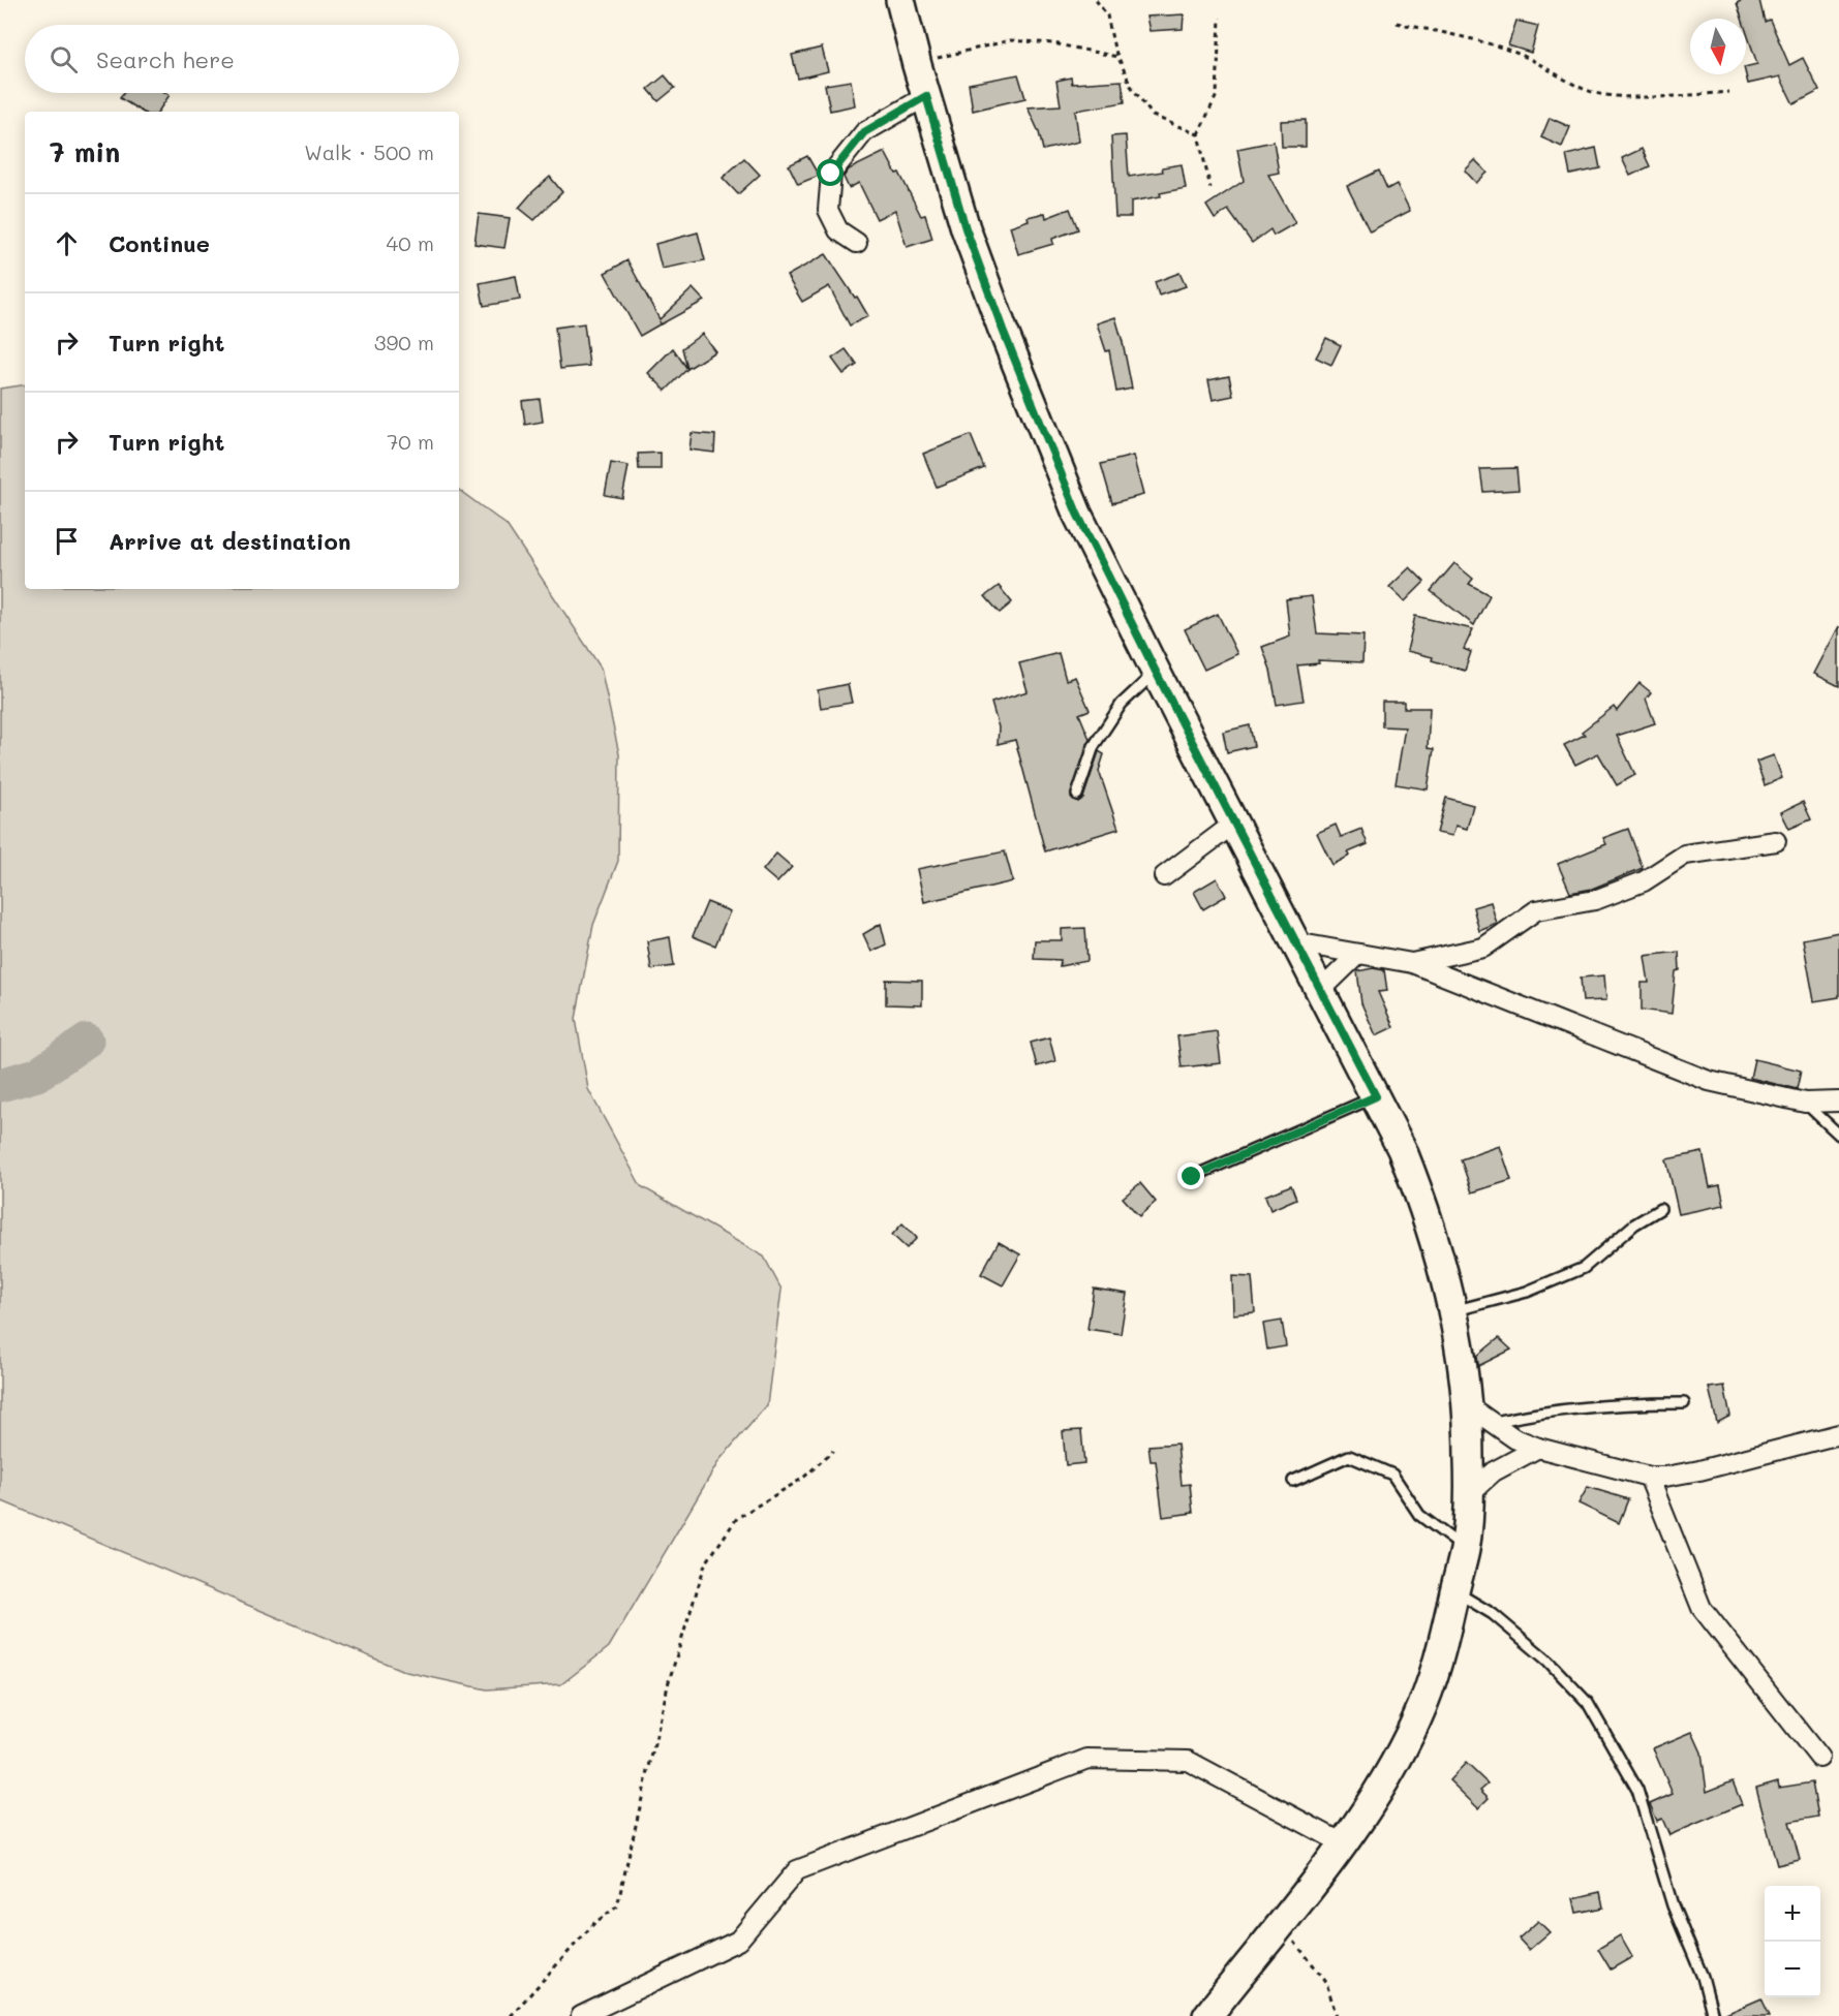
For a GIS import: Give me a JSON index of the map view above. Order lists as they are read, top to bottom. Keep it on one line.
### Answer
{"north":"bottom","page":{"search":"Search here","heading":["7 min","Walk · 500 m"],"list":[["Continue","40 m"],["Turn right","390 m"],["Turn right","70 m"],"Arrive at destination"],"map_buttons":["+","−"]}}
